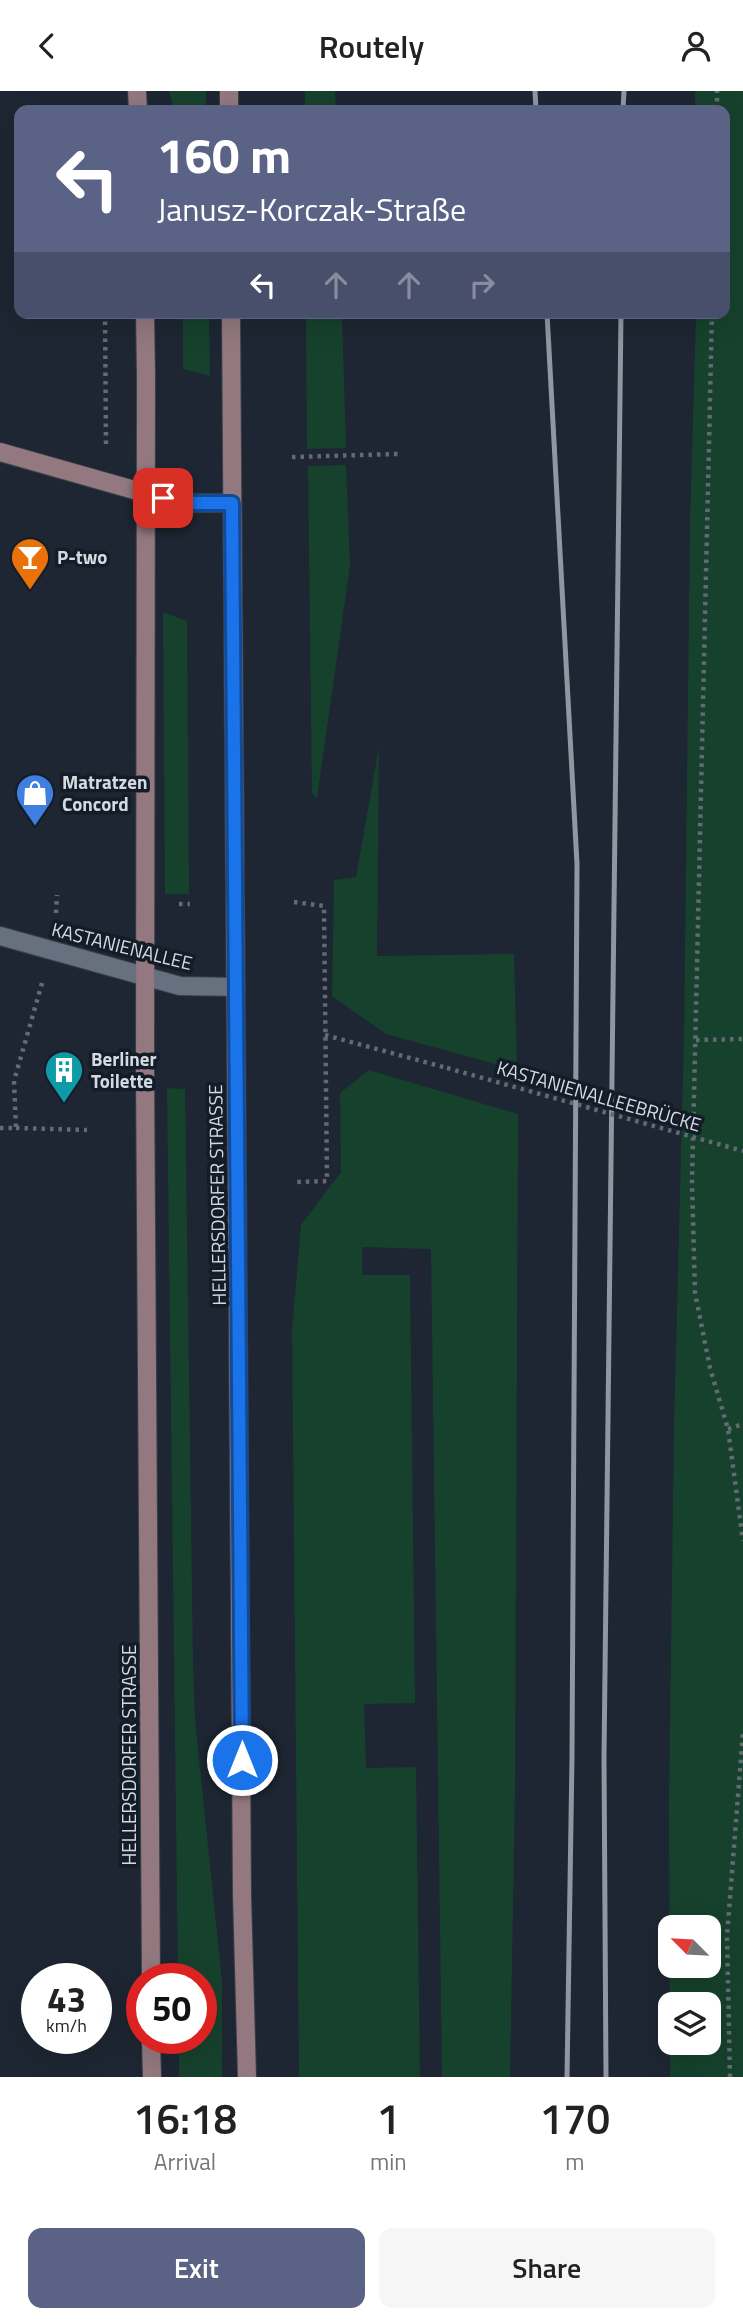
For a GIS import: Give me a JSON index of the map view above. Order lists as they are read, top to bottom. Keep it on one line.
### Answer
{"streets":{"main road":["HELLERSDORFER STRASSE"],"street":["KASTANIENALLEE"],"path":["KASTANIENALLEEBRÜCKE"]},"crossings":[["KASTANIENALLEE","HELLERSDORFER STRASSE"]],"places":{"bar":["P-two"],"shop":["Matratzen Concord"],"building":["Berliner Toilette"]},"north":"top left","page":{"header":"Routely","turn":["160 m","Janusz-Korczak-Straße"],"speed":"43 km/h","limit":"50","eta":["16:18","Arrival","1","min","170","m"],"buttons":["Exit","Share"]}}
